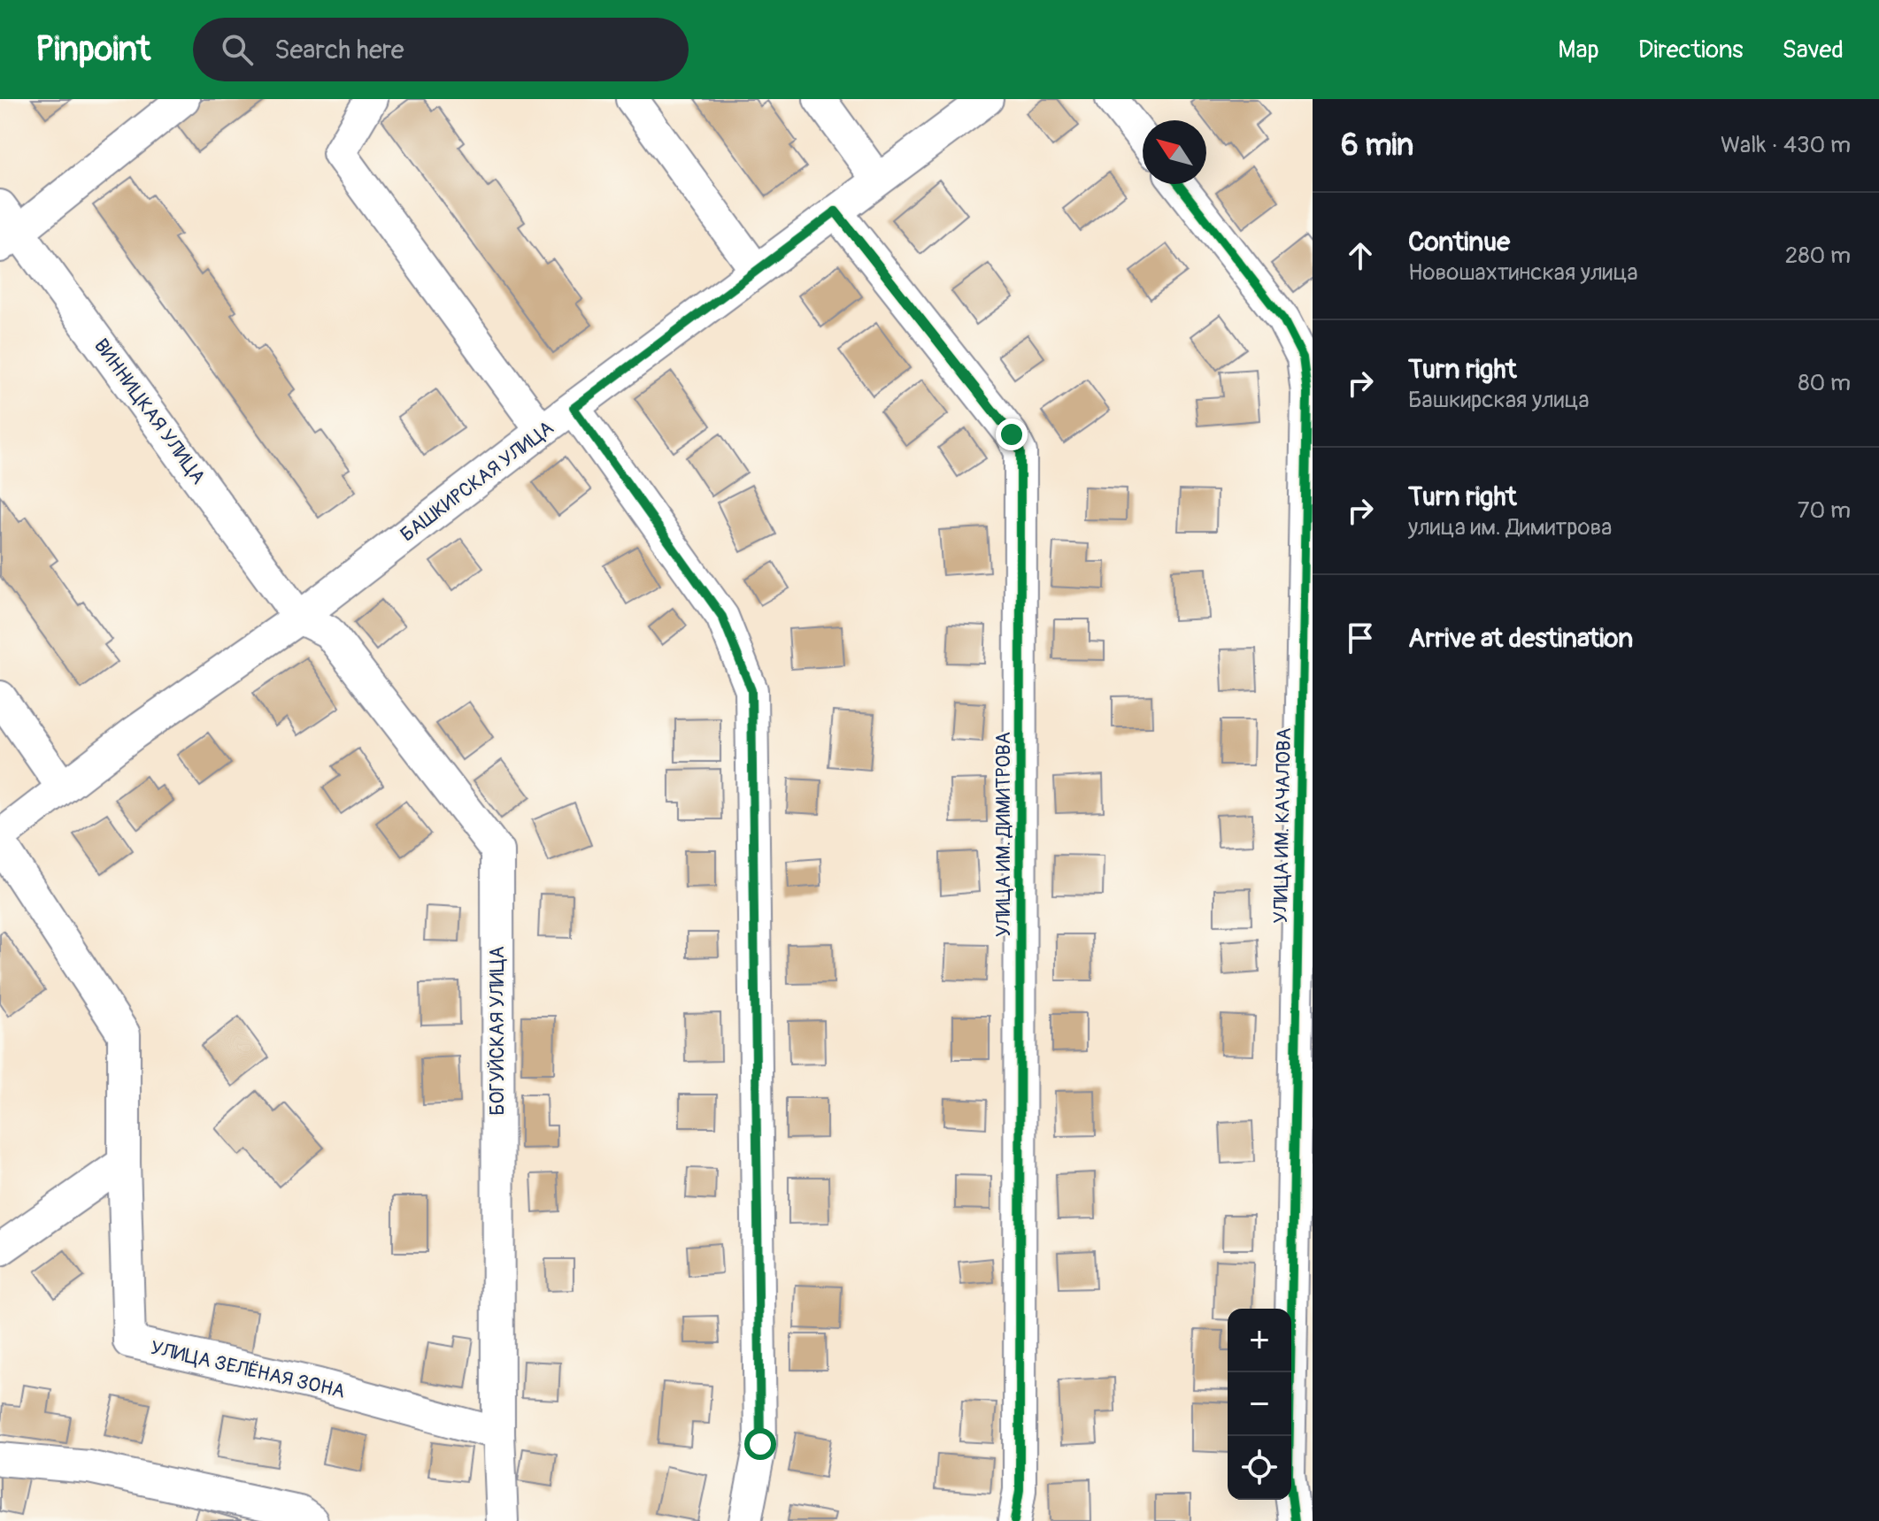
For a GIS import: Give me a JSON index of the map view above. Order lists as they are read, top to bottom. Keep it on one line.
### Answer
{"streets":{"street":["ВИННИЦКАЯ УЛИЦА","БАШКИРСКАЯ УЛИЦА","УЛИЦА ИМ. КАЧАЛОВА","УЛИЦА ИМ. ДИМИТРОВА","БОГУЙСКАЯ УЛИЦА","УЛИЦА ЗЕЛЁНАЯ ЗОНА"]},"crossings":[["ВИННИЦКАЯ УЛИЦА","БАШКИРСКАЯ УЛИЦА"],["ВИННИЦКАЯ УЛИЦА","БОГУЙСКАЯ УЛИЦА"],["БАШКИРСКАЯ УЛИЦА","УЛИЦА ИМ. ДИМИТРОВА"],["БАШКИРСКАЯ УЛИЦА","БОГУЙСКАЯ УЛИЦА"],["БОГУЙСКАЯ УЛИЦА","УЛИЦА ЗЕЛЁНАЯ ЗОНА"]],"north":"top left","page":{"header":"Pinpoint","search":"Search here","nav":["Map","Directions","Saved"],"heading":["6 min","Walk · 430 m"],"list":[["Continue","Новошахтинская улица","280 m"],["Turn right","Башкирская улица","80 m"],["Turn right","улица им. Димитрова","70 m"],"Arrive at destination"],"map_buttons":["+","−"]}}
